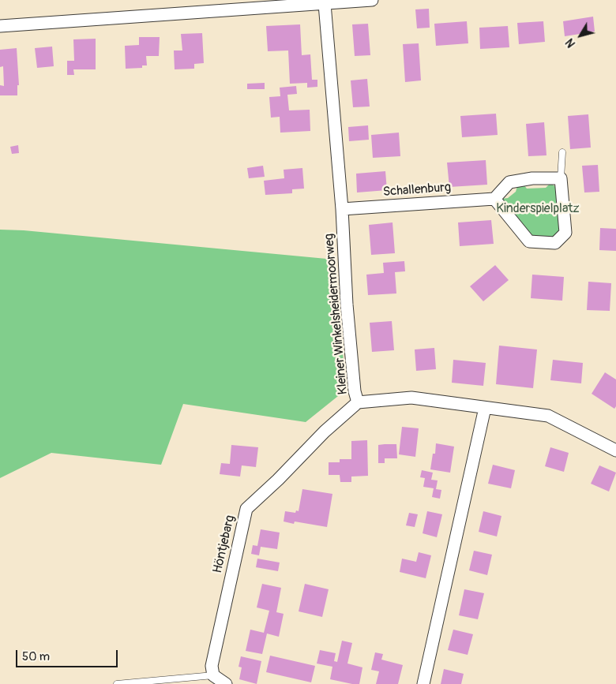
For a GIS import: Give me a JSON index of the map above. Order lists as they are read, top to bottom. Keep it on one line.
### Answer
{"streets":{"street":["Schallenburg","Kleiner Winkelsheidermoorweg","Höntjebarg"]},"crossings":[["Schallenburg","Kleiner Winkelsheidermoorweg"],["Kleiner Winkelsheidermoorweg","Höntjebarg"]],"parks":["Kinderspielplatz"],"scale_bar":"50 m","north":"bottom left"}
